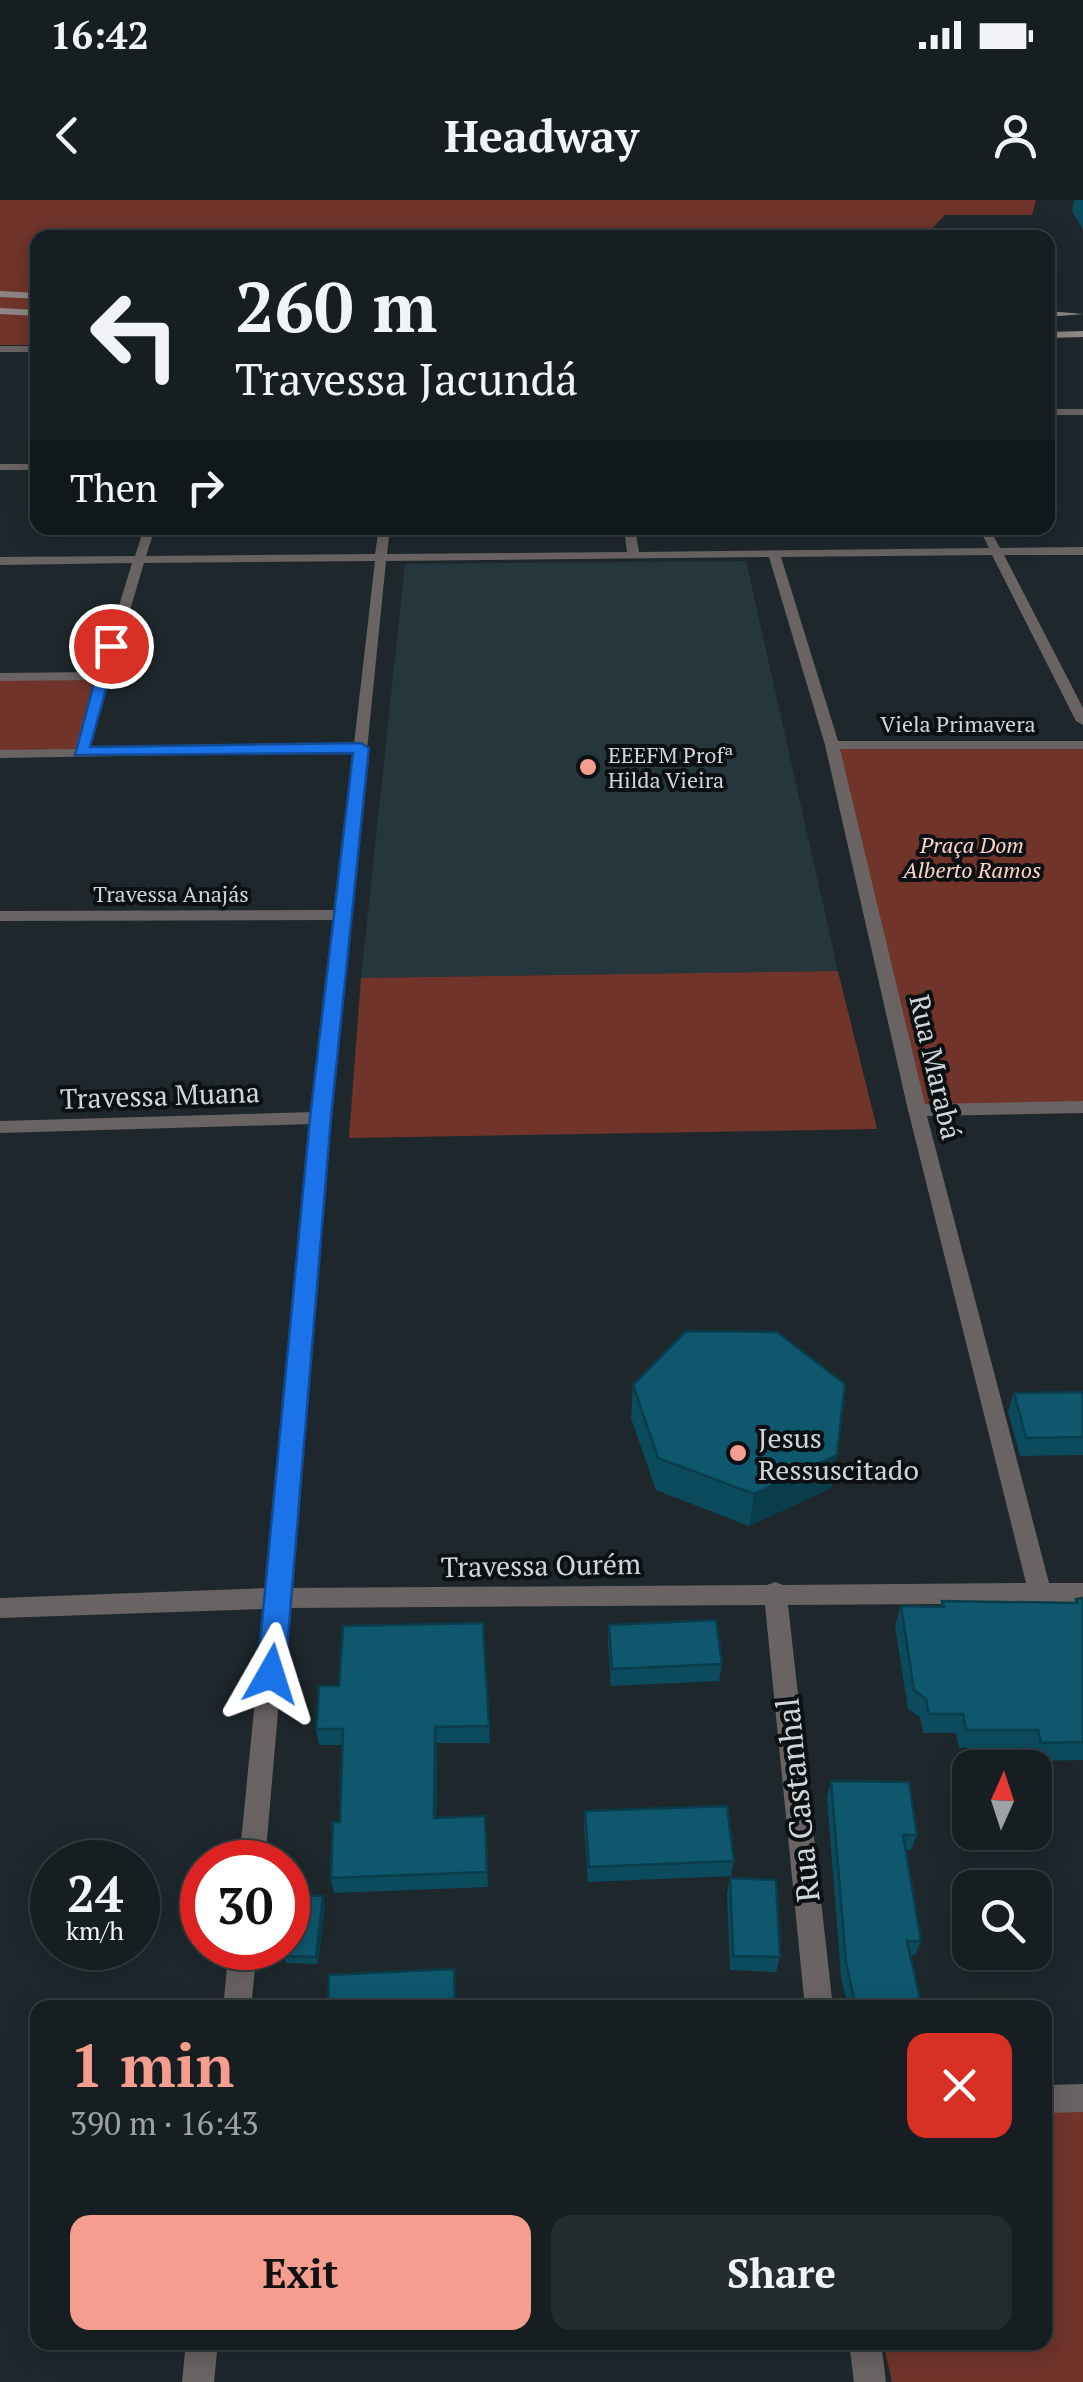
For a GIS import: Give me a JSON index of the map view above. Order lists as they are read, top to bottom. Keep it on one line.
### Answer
{"streets":{"street":["Viela Primavera","Travessa Anajás","Rua Marabá","Travessa Muana","Travessa Ourém","Rua Castanhal"]},"crossings":[["Viela Primavera","Rua Marabá"],["Rua Marabá","Travessa Ourém"],["Travessa Ourém","Rua Castanhal"]],"parks":["Praça Dom Alberto Ramos"],"places":["EEEFM Profª Hilda Vieira","Jesus Ressuscitado"],"north":"top","page":{"status":"16:42","header":"Headway","turn":["260 m","Travessa Jacundá"],"then":"Then","speed":"24 km/h","limit":"30","heading":["1 min","390 m · 16:43"],"buttons":["Exit","Share"]}}
